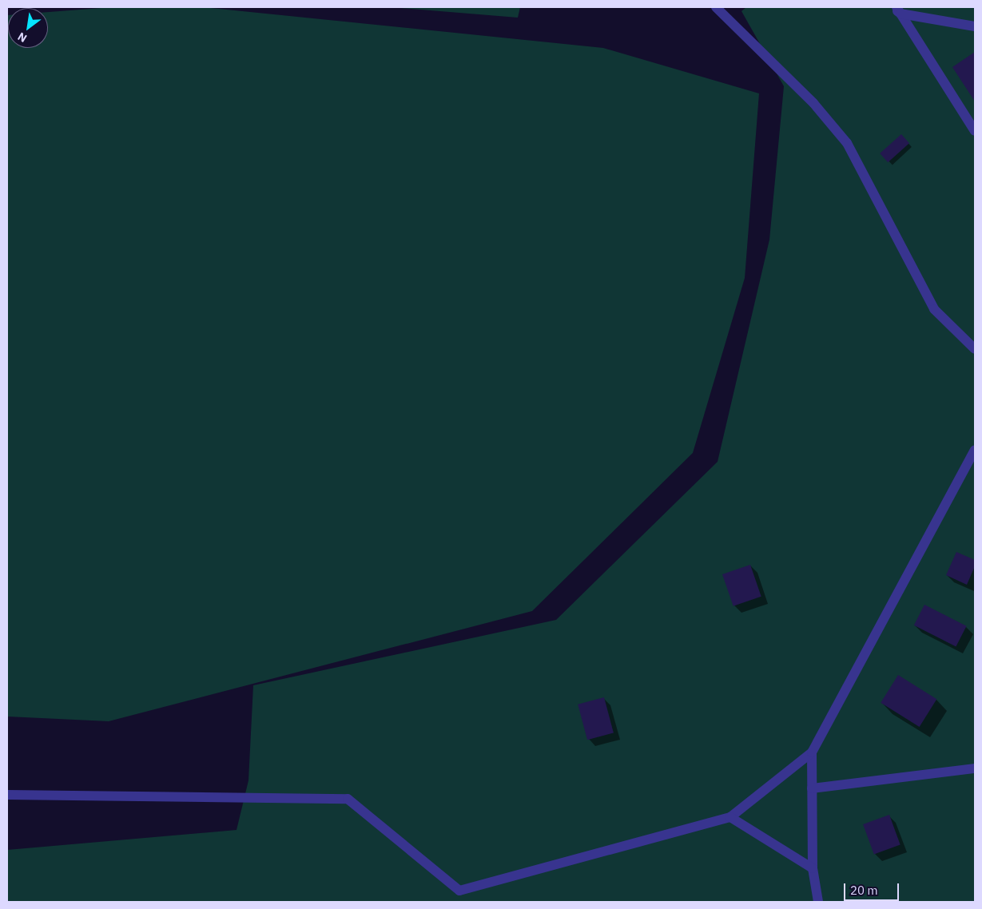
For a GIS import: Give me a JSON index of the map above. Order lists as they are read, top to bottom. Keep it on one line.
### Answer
{"scale_bar":"20 m","north":"bottom left"}
